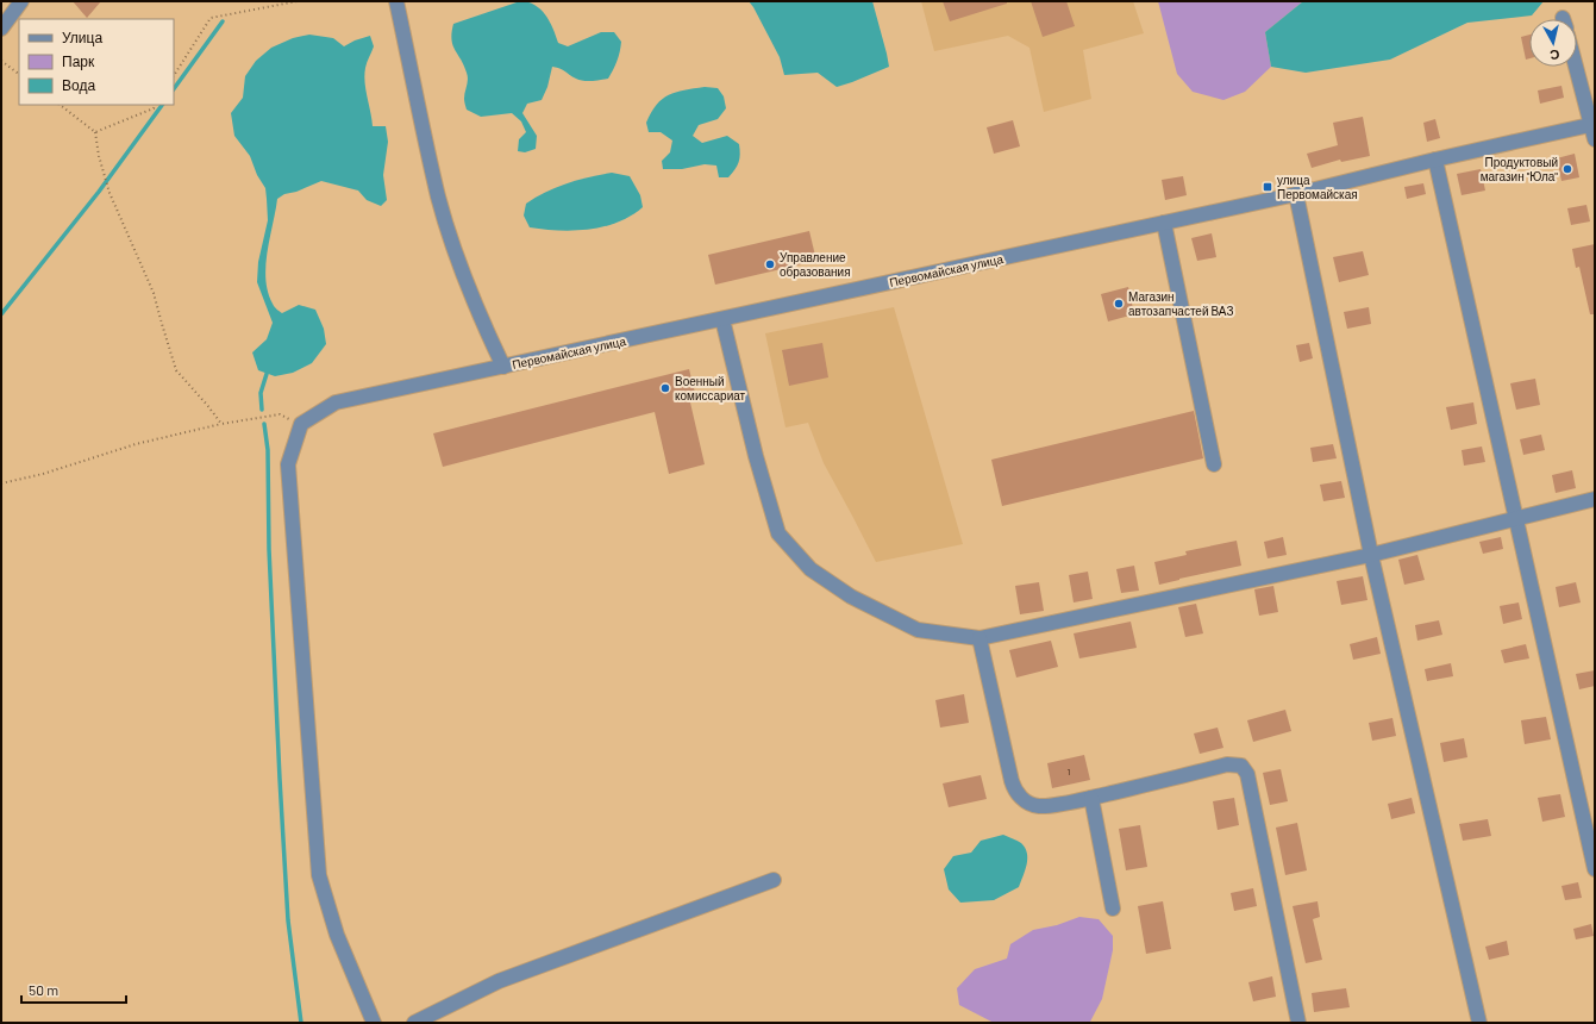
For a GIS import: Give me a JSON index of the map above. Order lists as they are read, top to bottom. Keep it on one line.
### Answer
{"streets":{"street":["Первомайская улица"]},"places":{"other":["Продуктовый магазин \"Юла\"","Управление образования","Магазин автозапчастей ВАЗ","Военный комиссариат"],"transit":["улица Первомайская"]},"house_numbers":["1"],"legend":["Улица","Парк","Вода"],"scale_bar":"50 m","north":"bottom"}
